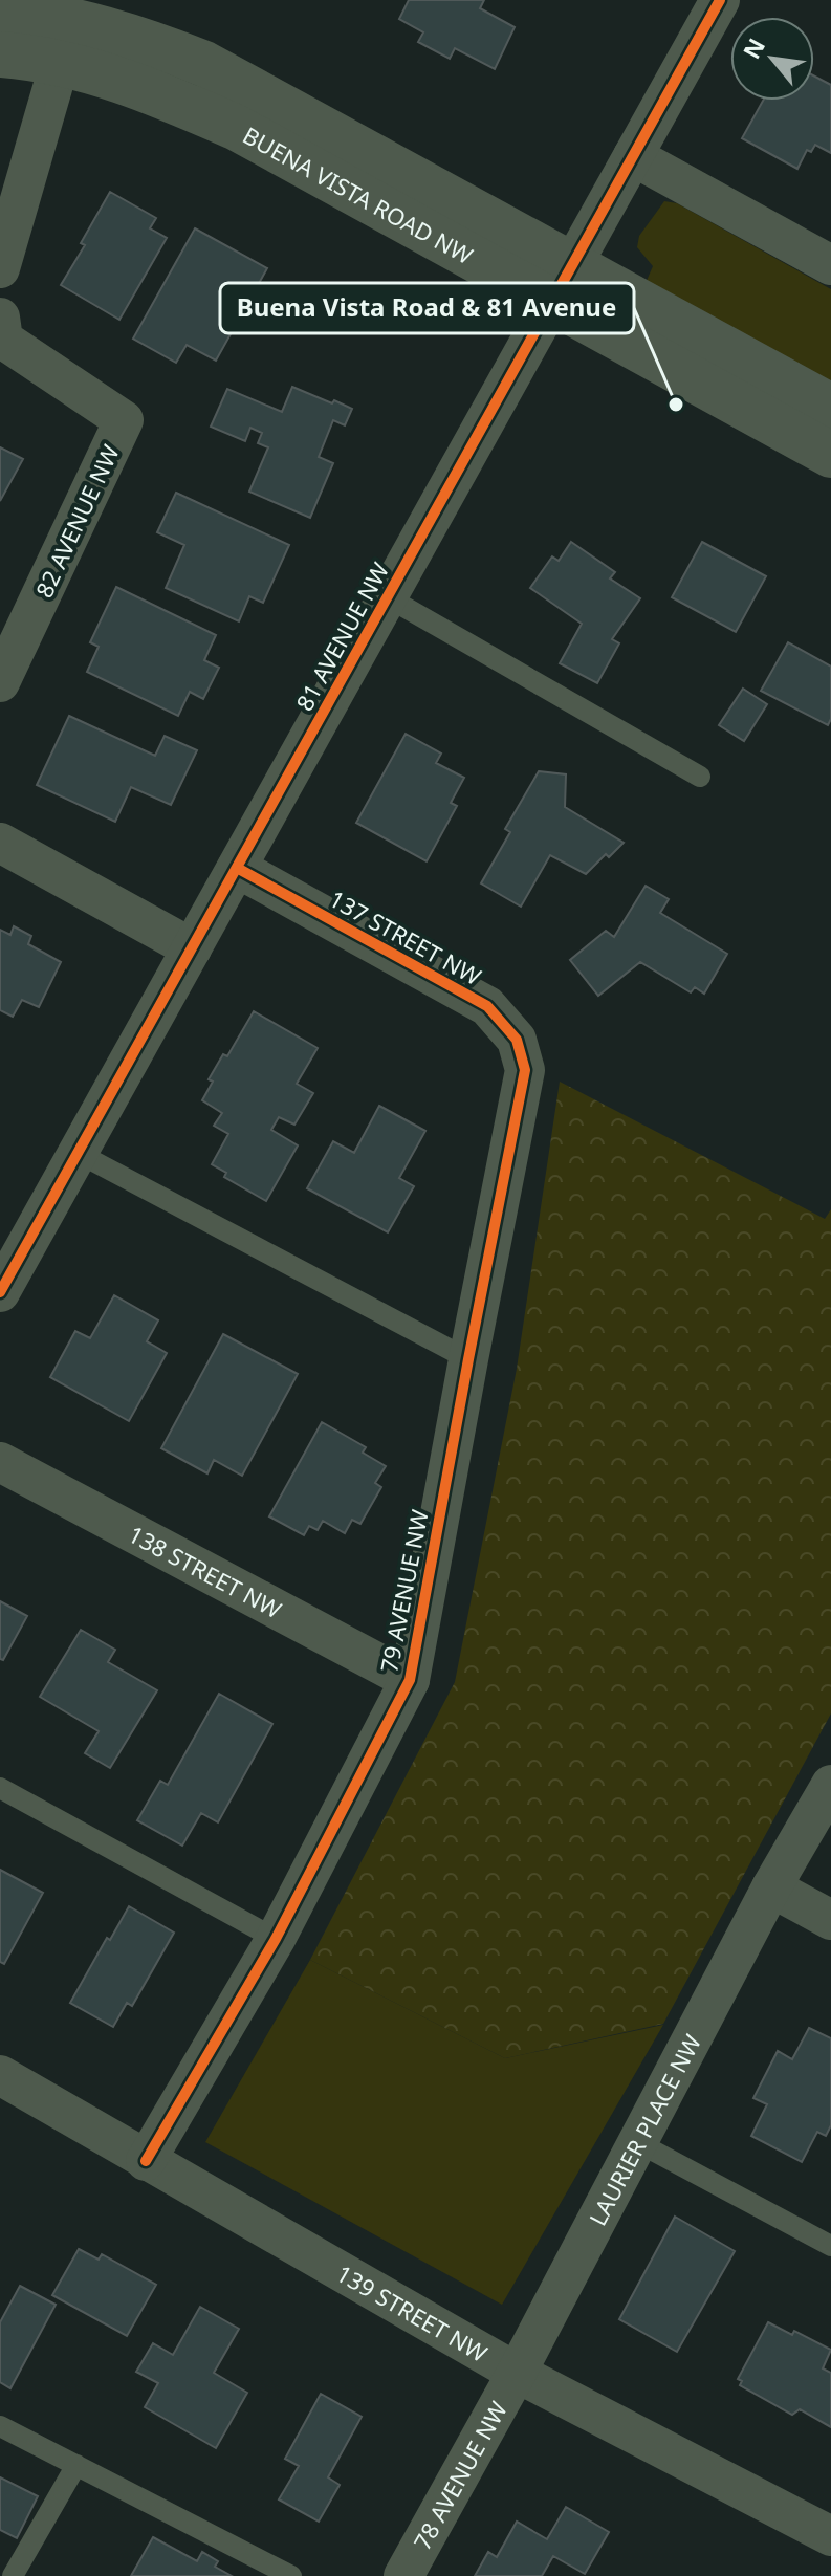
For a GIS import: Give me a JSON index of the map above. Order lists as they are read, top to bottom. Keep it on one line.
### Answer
{"streets":{"street":["BUENA VISTA ROAD NW","82 AVENUE NW","81 AVENUE NW","137 STREET NW","138 STREET NW","79 AVENUE NW","LAURIER PLACE NW","139 STREET NW","78 AVENUE NW"]},"crossings":[["BUENA VISTA ROAD NW","81 AVENUE NW"],["81 AVENUE NW","137 STREET NW"],["137 STREET NW","79 AVENUE NW"],["138 STREET NW","79 AVENUE NW"],["79 AVENUE NW","139 STREET NW"],["LAURIER PLACE NW","139 STREET NW"],["LAURIER PLACE NW","78 AVENUE NW"],["139 STREET NW","78 AVENUE NW"]],"places":["Buena Vista Road & 81 Avenue"],"north":"top left"}
